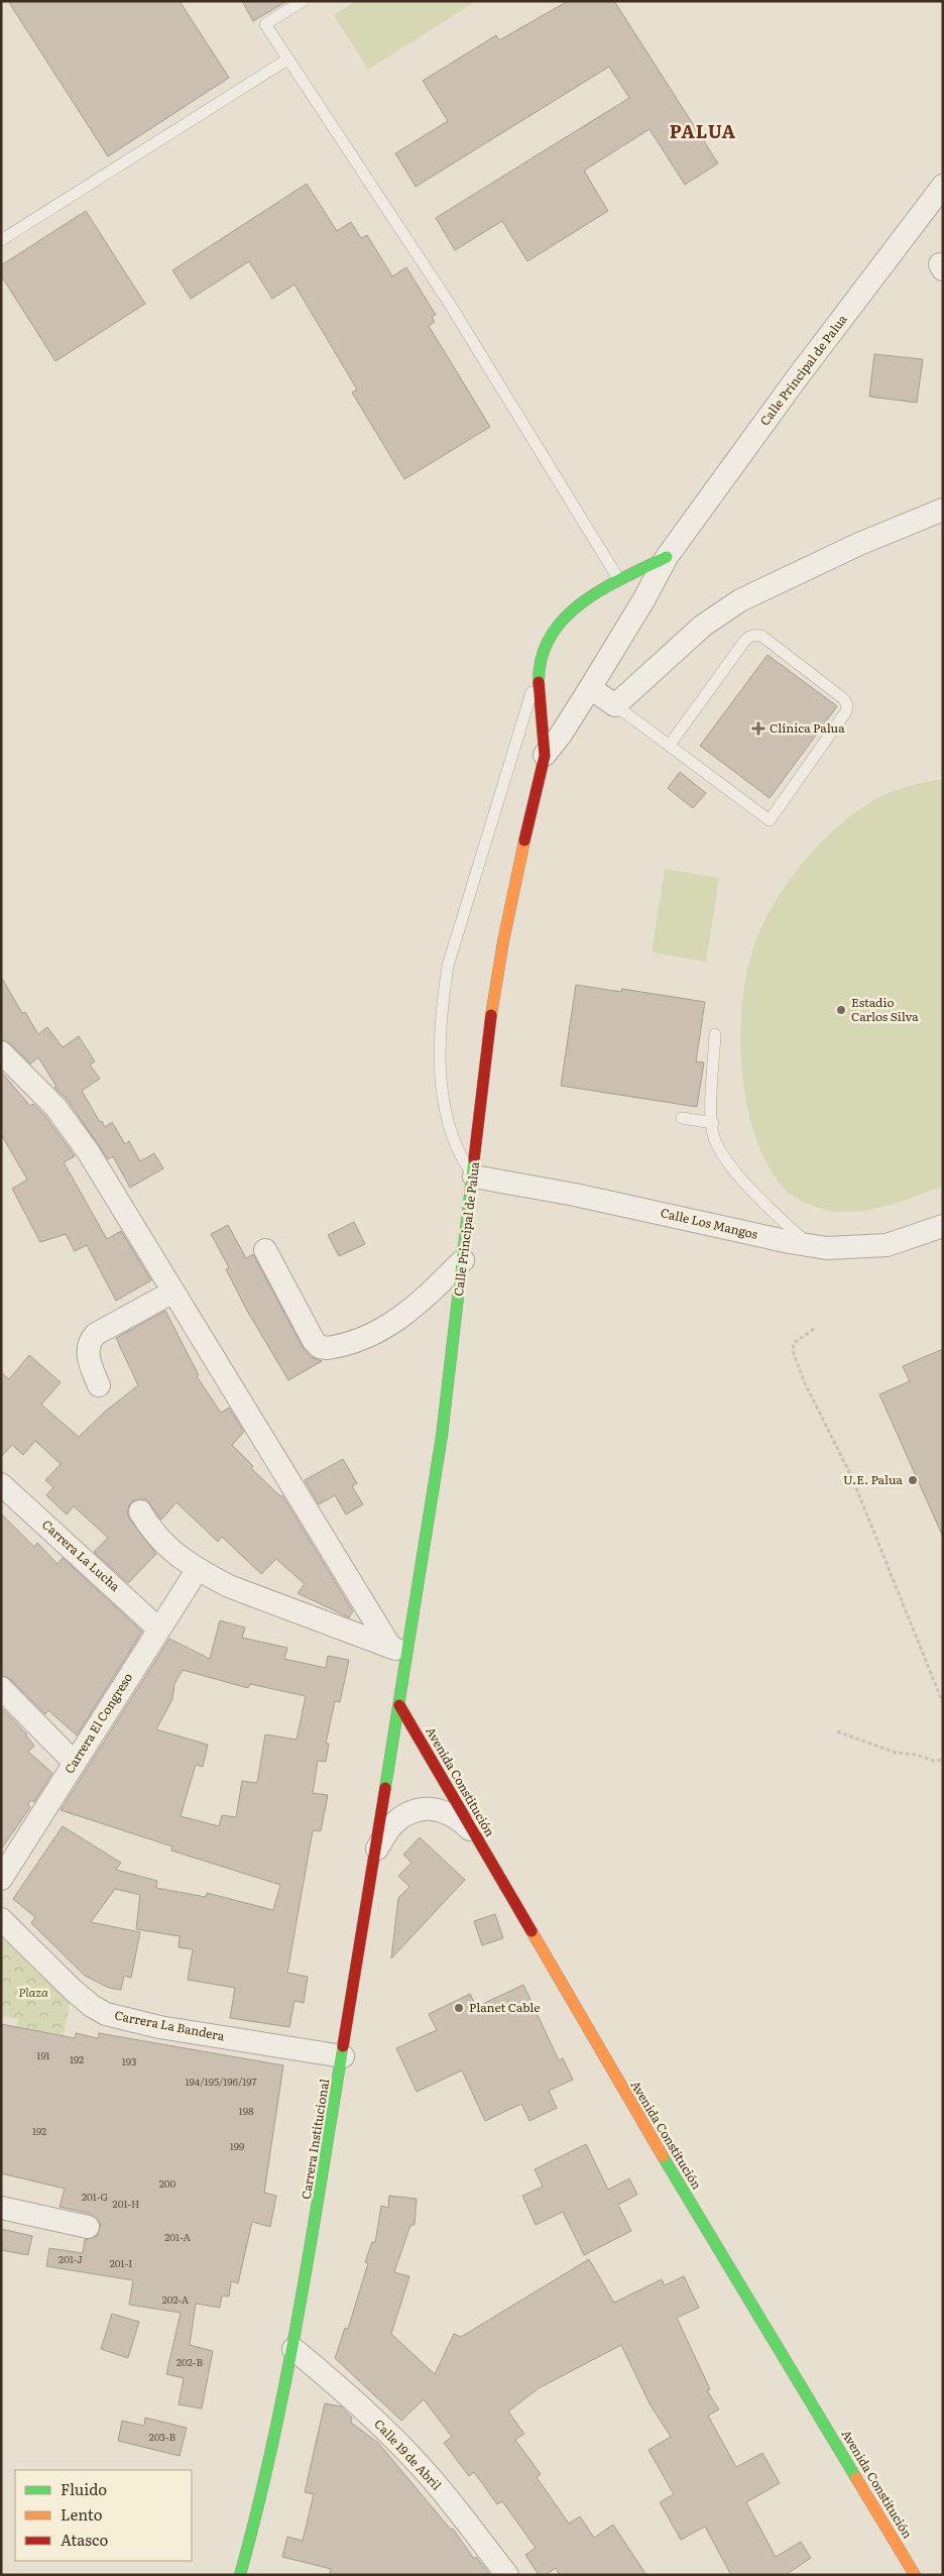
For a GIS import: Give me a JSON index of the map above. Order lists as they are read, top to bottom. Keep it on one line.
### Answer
{"streets":{"street":["Calle Principal de Palua","Calle Los Mangos","Carrera La Lucha","Carrera El Congreso","Avenida Constitución","Carrera La Bandera","Carrera Institucional","Calle 19 de Abril"]},"crossings":[["Calle Principal de Palua","Calle Los Mangos"],["Calle Principal de Palua","Avenida Constitución"],["Calle Principal de Palua","Carrera Institucional"],["Carrera La Lucha","Carrera El Congreso"],["Avenida Constitución","Carrera Institucional"],["Carrera La Bandera","Carrera Institucional"],["Carrera Institucional","Calle 19 de Abril"]],"districts":["PALUA"],"parks":["Plaza"],"places":{"health":["Clínica Palua"],"other":["Estadio Carlos Silva","U.E. Palua","Planet Cable"]},"house_numbers":["191","192","193","194/195/196/197","198","192","199","200","201-G","201-H","201-A","201-J","201-I","202-A","202-B","203-B"],"legend":["Fluido","Lento","Atasco"]}
